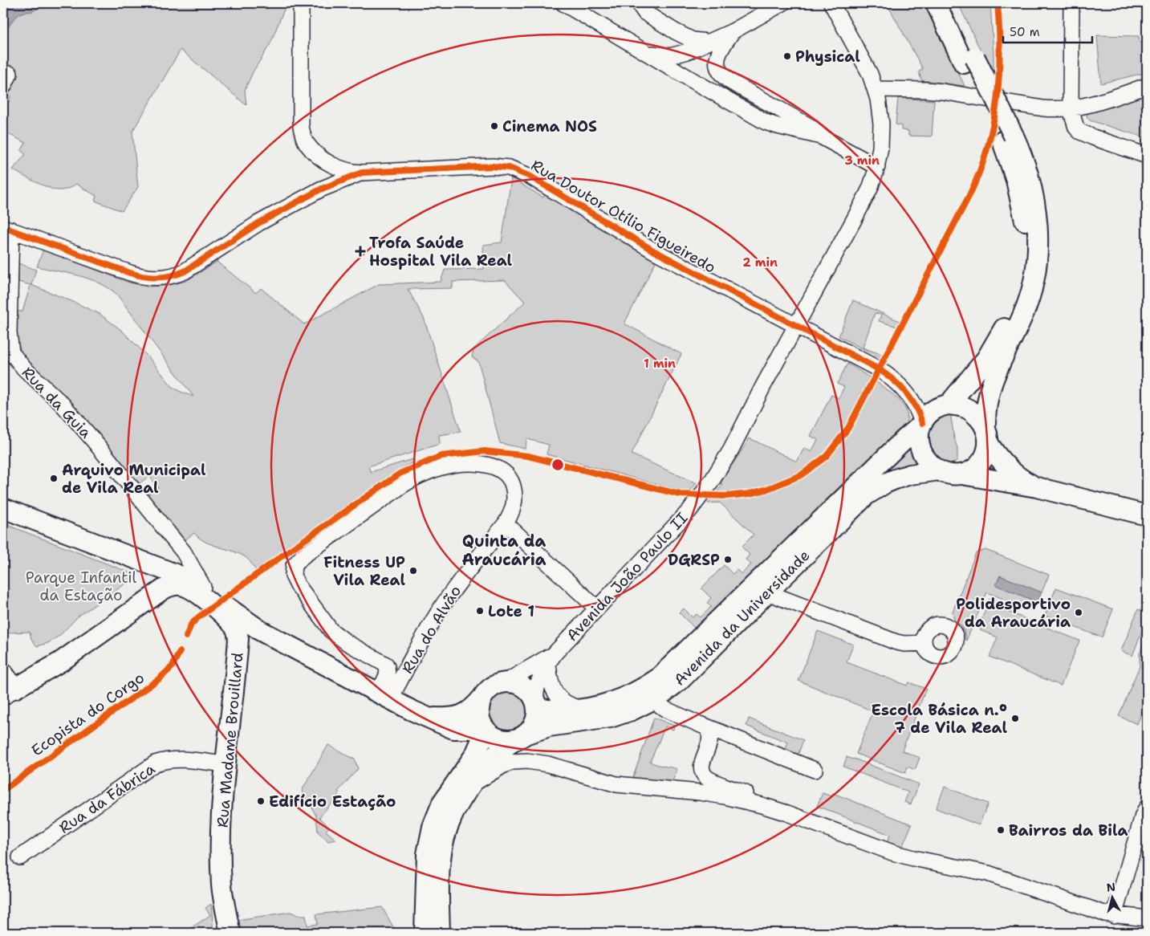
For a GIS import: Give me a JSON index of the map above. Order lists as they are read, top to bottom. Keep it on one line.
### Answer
{"streets":{"main road":["Avenida da Universidade","Rua Madame Brouillard"],"street":["Rua Doutor Otílio Figueiredo","Rua da Guia","Avenida João Paulo II","Rua do Alvão","Rua da Fábrica"],"cycle path":["Ecopista do Corgo"]},"crossings":[["Rua Doutor Otílio Figueiredo","Rua da Guia"],["Rua Doutor Otílio Figueiredo","Avenida João Paulo II"],["Rua Doutor Otílio Figueiredo","Avenida da Universidade"],["Rua Madame Brouillard","Rua da Fábrica"]],"districts":["Quinta da Araucária"],"parks":["Parque Infantil da Estação"],"places":{"other":["Physical","Cinema NOS","Arquivo Municipal de Vila Real","DGRSP","Fitness UP Vila Real","Lote 1","Polidesportivo da Araucária","Escola Básica n.º 7 de Vila Real","Edifício Estação","Bairros da Bila"],"health":["Trofa Saúde Hospital Vila Real"]},"scale_bar":"50 m","north":"top","rings":["3 min","2 min","1 min"]}
